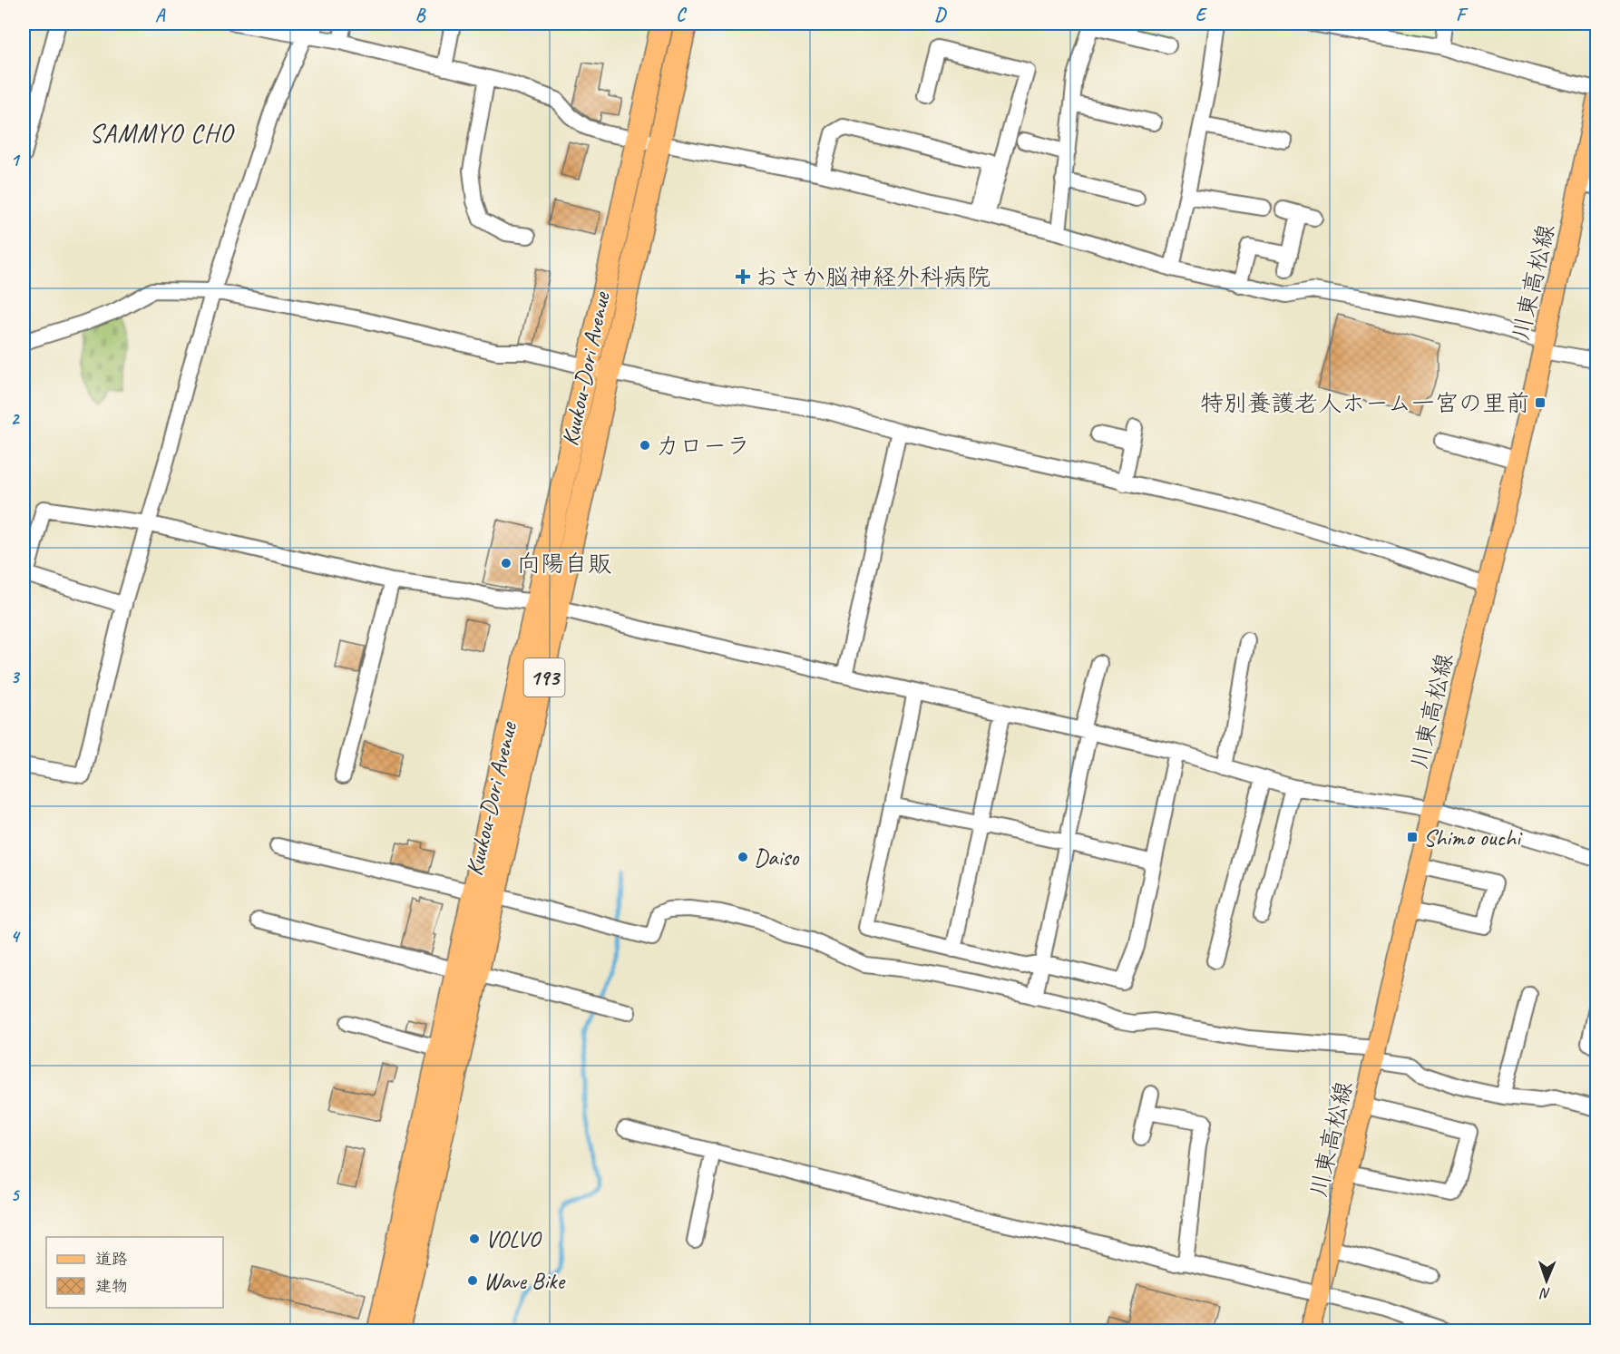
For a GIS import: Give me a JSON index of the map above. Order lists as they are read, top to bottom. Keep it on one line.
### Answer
{"streets":{"highway":["Kuukou-Dori Avenue","193"],"main road":["川東高松線"]},"districts":["SAMMYO CHO"],"places":{"health":["おさか脳神経外科病院"],"transit":["特別養護老人ホーム一宮の里前","Shimo ouchi"],"other":["カローラ","向陽自販","Daiso","VOLVO","Wave Bike"]},"legend":["道路","建物"],"north":"bottom","grid":{"columns":["A","B","C","D","E","F"],"rows":["1","2","3","4","5"]}}
